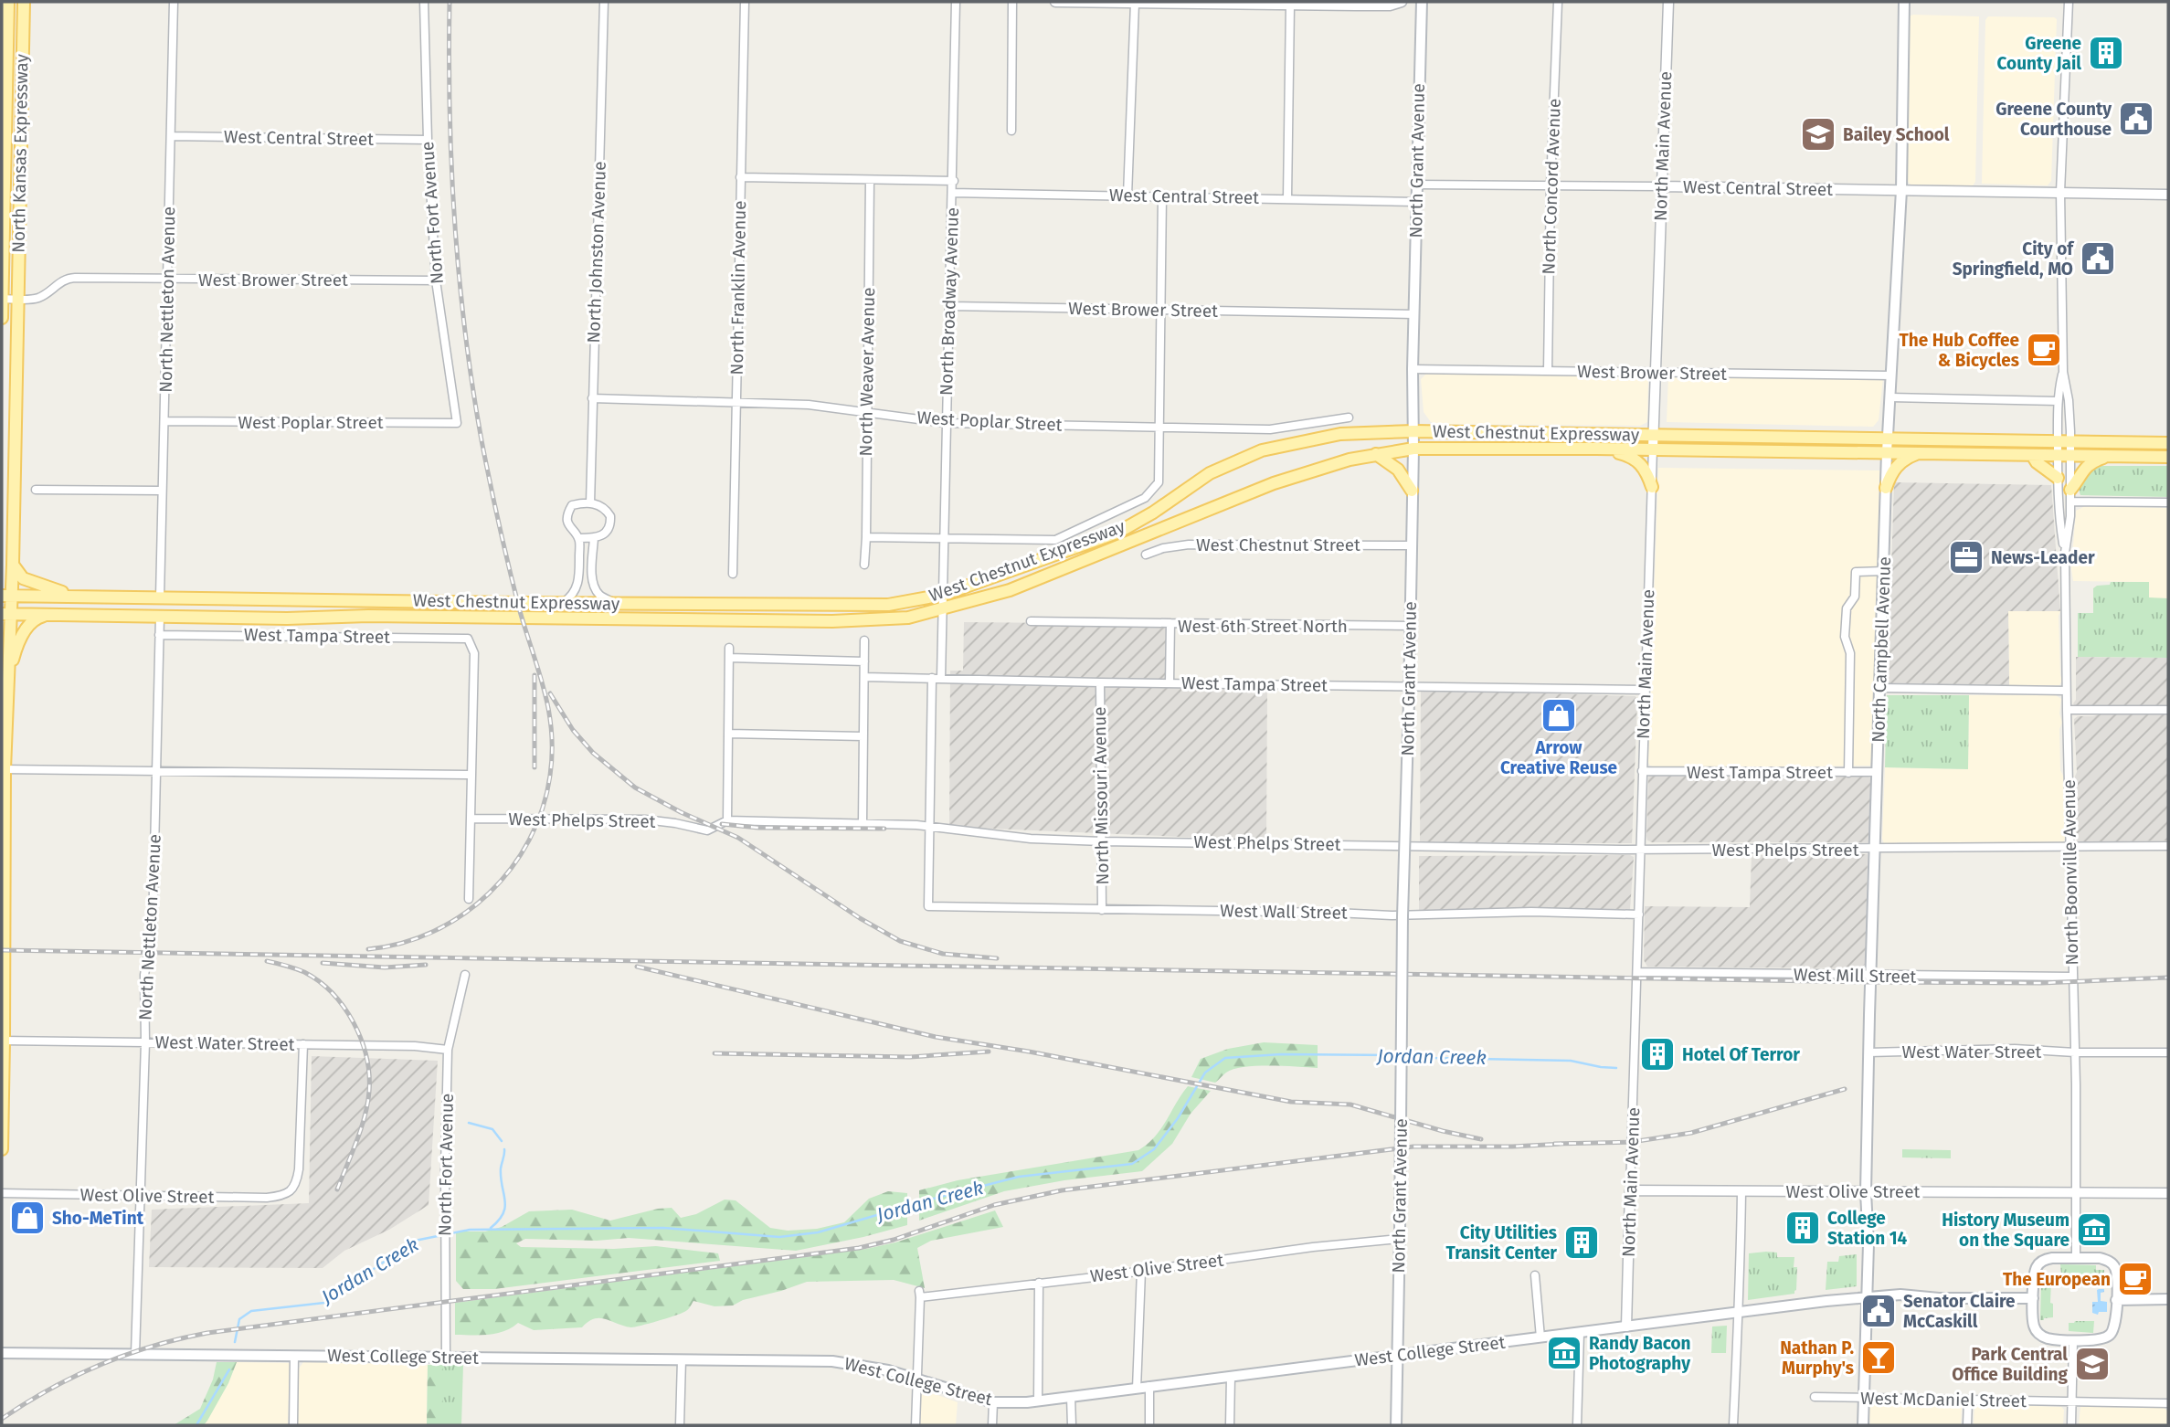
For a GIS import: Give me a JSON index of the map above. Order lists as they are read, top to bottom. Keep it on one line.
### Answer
{"streets":{"main road":["North Kansas Expressway","North Grant Avenue","West Chestnut Expressway","North Campbell Avenue","West College Street"],"street":["West Central Street","North Main Avenue","North Concord Avenue","North Fort Avenue","North Johnston Avenue","West Brower Street","North Franklin Avenue","North Nettleton Avenue","North Broadway Avenue","North Weaver Avenue","West Poplar Street","West Chestnut Street","West 6th Street North","West Tampa Street","North Missouri Avenue","West Phelps Street","North Boonville Avenue","West Wall Street","West Mill Street","West Water Street","West Olive Street","West McDaniel Street"]},"crossings":[["West Central Street","North Main Avenue"],["West Central Street","North Grant Avenue"],["West Central Street","North Concord Avenue"],["West Central Street","North Fort Avenue"],["West Central Street","North Nettleton Avenue"],["West Central Street","North Broadway Avenue"],["West Central Street","North Campbell Avenue"],["West Central Street","North Boonville Avenue"],["North Main Avenue","West Brower Street"],["North Main Avenue","West Chestnut Expressway"],["North Main Avenue","West Tampa Street"],["North Main Avenue","West Phelps Street"],["North Main Avenue","West Wall Street"],["North Main Avenue","West Mill Street"],["North Main Avenue","West Olive Street"],["North Main Avenue","West College Street"],["North Kansas Expressway","West Brower Street"],["North Kansas Expressway","West Chestnut Expressway"],["North Kansas Expressway","West Water Street"],["North Grant Avenue","West Brower Street"],["North Grant Avenue","West Chestnut Expressway"],["North Grant Avenue","West Chestnut Street"],["North Grant Avenue","West 6th Street North"],["North Grant Avenue","West Tampa Street"],["North Grant Avenue","West Olive Street"],["North Grant Avenue","West College Street"],["North Concord Avenue","West Brower Street"],["North Fort Avenue","West Brower Street"],["North Fort Avenue","West Poplar Street"],["North Fort Avenue","West Water Street"],["North Fort Avenue","West College Street"],["North Johnston Avenue","West Poplar Street"],["West Brower Street","North Nettleton Avenue"],["West Brower Street","North Broadway Avenue"],["West Brower Street","North Campbell Avenue"],["North Franklin Avenue","West Poplar Street"],["North Nettleton Avenue","West Poplar Street"],["North Nettleton Avenue","West Chestnut Expressway"],["North Nettleton Avenue","West Tampa Street"],["North Nettleton Avenue","West Water Street"],["North Nettleton Avenue","West Olive Street"],["North Nettleton Avenue","West College Street"],["North Broadway Avenue","West Poplar Street"],["North Broadway Avenue","West Chestnut Expressway"],["North Broadway Avenue","West Tampa Street"],["North Weaver Avenue","West Poplar Street"],["West Chestnut Expressway","North Campbell Avenue"],["West Chestnut Expressway","North Boonville Avenue"],["West 6th Street North","West Tampa Street"],["West Tampa Street","North Campbell Avenue"],["West Tampa Street","North Missouri Avenue"],["North Campbell Avenue","West Phelps Street"],["North Campbell Avenue","West Mill Street"],["North Campbell Avenue","West Water Street"],["North Campbell Avenue","West Olive Street"],["North Campbell Avenue","West College Street"],["North Campbell Avenue","West McDaniel Street"],["North Missouri Avenue","West Phelps Street"],["North Missouri Avenue","West Wall Street"],["West Phelps Street","North Boonville Avenue"],["West Phelps Street","West Wall Street"],["North Boonville Avenue","West Mill Street"],["North Boonville Avenue","West Water Street"],["North Boonville Avenue","West Olive Street"],["North Boonville Avenue","West College Street"],["West Water Street","West Olive Street"],["West Olive Street","West College Street"]],"water":["Jordan Creek"],"places":{"building":["Greene County Jail","Hotel Of Terror","College Station 14","City Utilities Transit Center"],"public building":["Greene County Courthouse","City of Springfield, MO","Senator Claire McCaskill"],"school or university":["Bailey School","Park Central Office Building"],"cafe":["The Hub Coffee & Bicycles","The European"],"office":["News-Leader"],"shop":["Arrow Creative Reuse","Sho-MeTint"],"museum":["History Museum on the Square","Randy Bacon Photography"],"bar":["Nathan P. Murphy's"]}}
